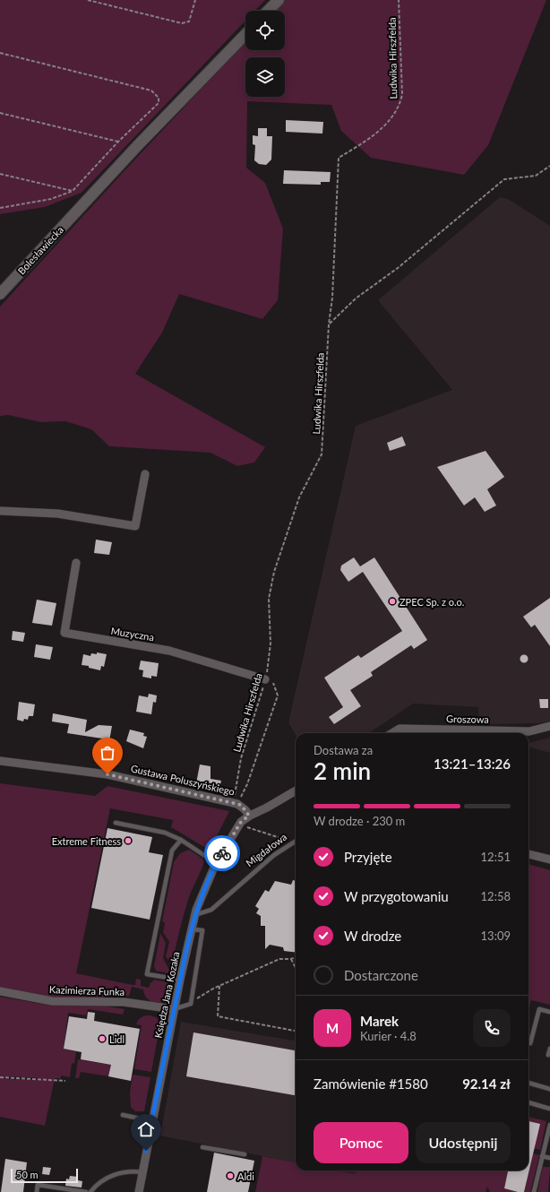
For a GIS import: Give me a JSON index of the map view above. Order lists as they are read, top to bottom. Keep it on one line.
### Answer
{"streets":{"street":["Bolesławiecka","Muzyczna","Groszowa","Gustawa Poluszyńskiego","Kazimierza Funka","Księdza Jana Kozaka"],"lane":["Migdałowa"],"path":["Ludwika Hirszfelda"]},"crossings":[["Ludwika Hirszfelda","Muzyczna"],["Ludwika Hirszfelda","Gustawa Poluszyńskiego"],["Gustawa Poluszyńskiego","Księdza Jana Kozaka"],["Migdałowa","Księdza Jana Kozaka"],["Kazimierza Funka","Księdza Jana Kozaka"]],"places":["ZPEC Sp. z o.o.","Extreme Fitness","Lidl","Aldi"],"scale_bar":"50 m","page":{"heading":["2 min","Dostawa za","13:21–13:26"],"panel":["Marek","Kurier · 4.8","Zamówienie #1580","92.14 zł"],"bar":"W drodze · 230 m","list":[["Przyjęte","12:51"],["W przygotowaniu","12:58"],["W drodze","13:09"],"Dostarczone"],"round":"M","buttons":["Pomoc","Udostępnij"],"scale":"50 m"}}
